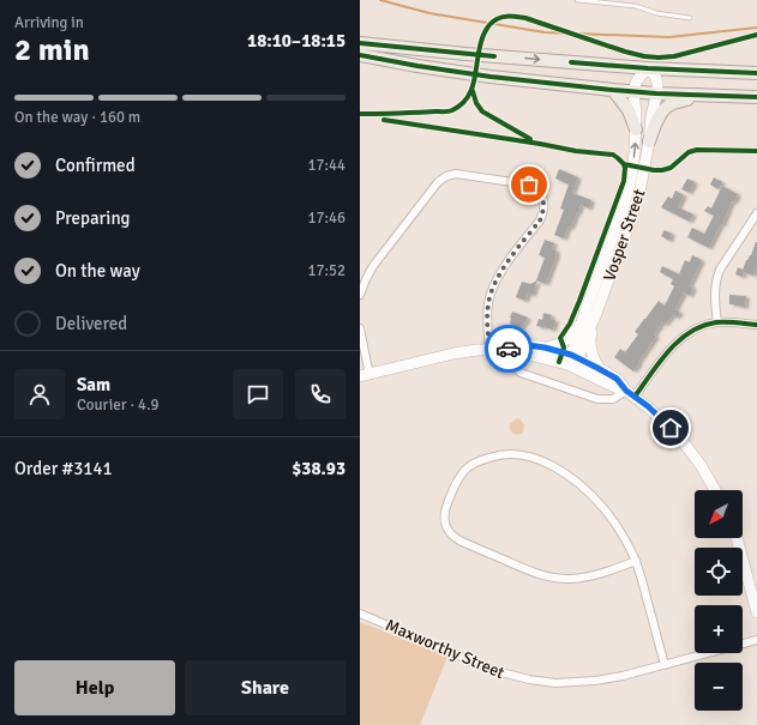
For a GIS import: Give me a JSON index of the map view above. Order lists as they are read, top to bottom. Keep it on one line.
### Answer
{"streets":{"street":["Vosper Street","Maxworthy Street"]},"north":"bottom left","page":{"heading":["2 min","Arriving in","18:10–18:15"],"panel":["Sam","Courier · 4.9","Order #3141","$38.93"],"bar":"On the way · 160 m","list":[["Confirmed","17:44"],["Preparing","17:46"],["On the way","17:52"],"Delivered"],"map_buttons":["+","−"],"buttons":["Help","Share"]}}
